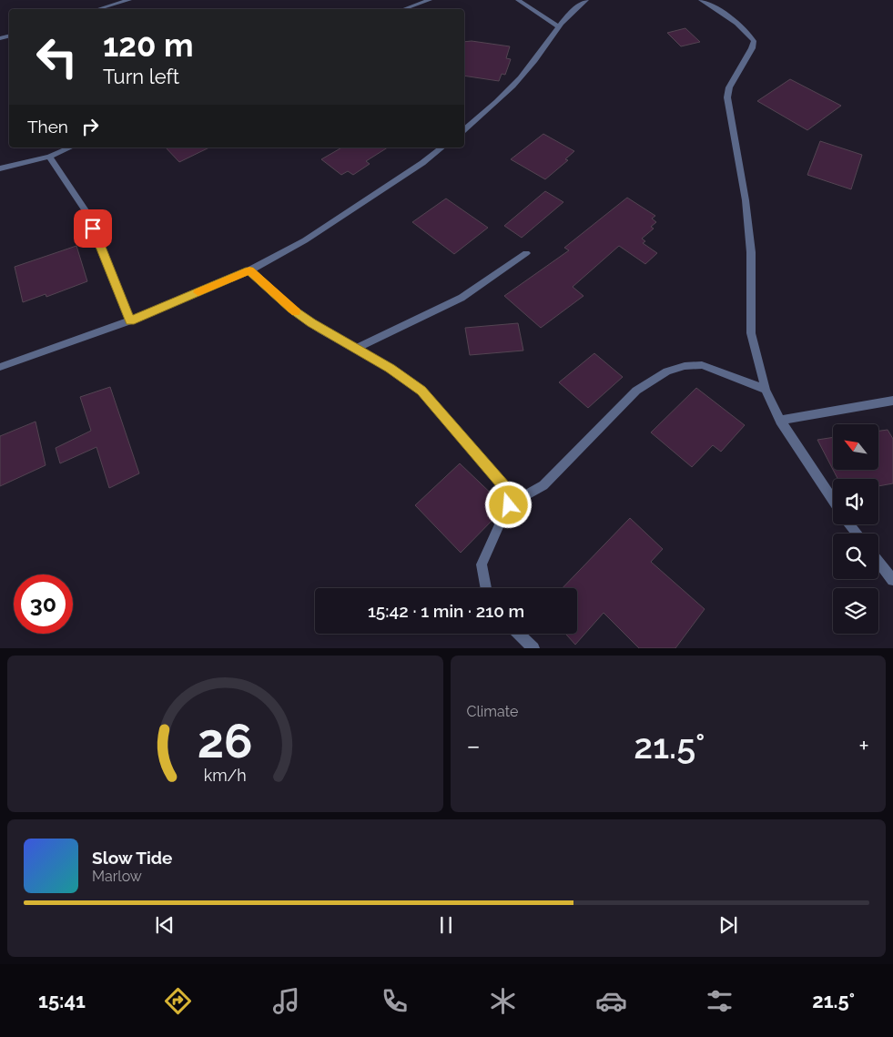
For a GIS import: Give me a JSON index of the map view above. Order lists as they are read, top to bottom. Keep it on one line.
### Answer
{"north":"top left","page":{"turn":["120 m","Turn left"],"then":"Then","limit":"30","trip":"15:42 · 1 min · 210 m","tile":"Climate","heat":["−","21.5°","+"],"song":["Slow Tide","Marlow"],"tabs":["15:41","21.5°"],"gauge":["26","km/h"]}}
